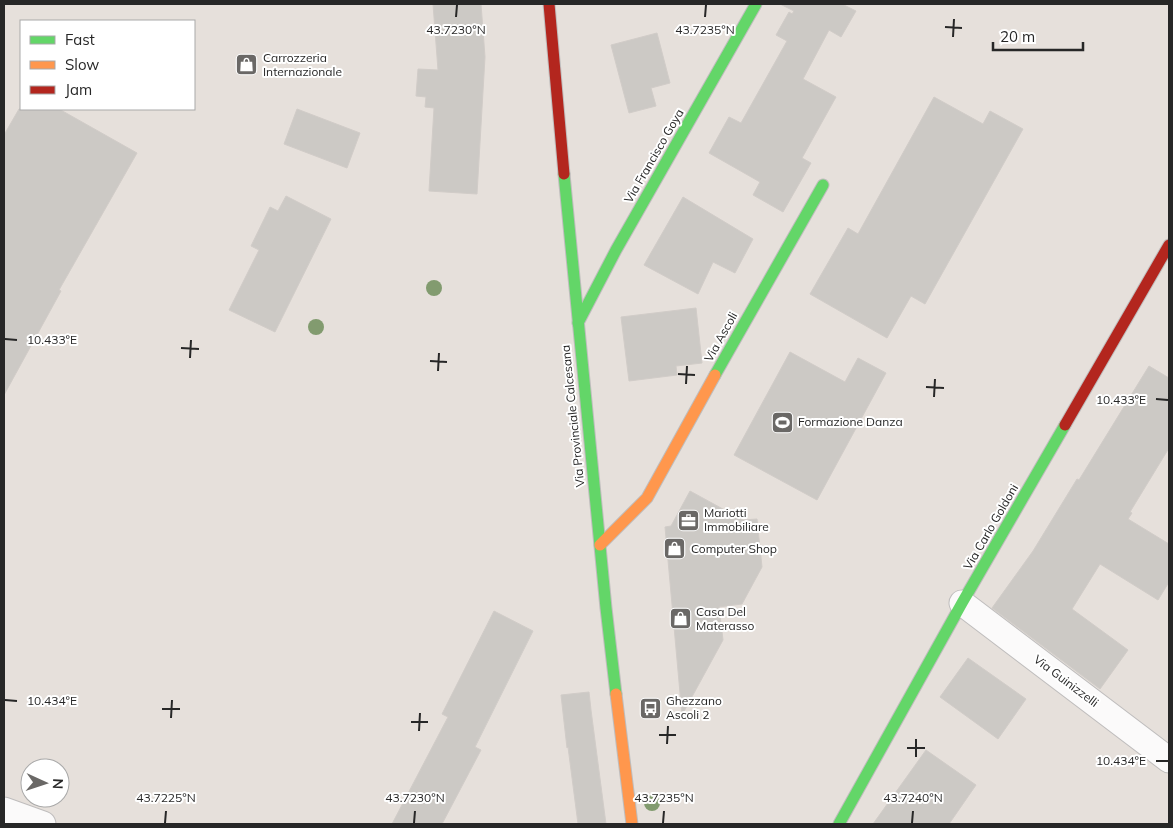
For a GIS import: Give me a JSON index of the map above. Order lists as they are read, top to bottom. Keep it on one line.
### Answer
{"streets":{"street":["Via Francisco Goya","Via Ascoli","Via Provinciale Calcesana","Via Carlo Goldoni","Via Guinizzelli"]},"crossings":[["Via Francisco Goya","Via Provinciale Calcesana"],["Via Ascoli","Via Provinciale Calcesana"],["Via Carlo Goldoni","Via Guinizzelli"]],"places":{"shop":["Carrozzeria Internazionale","Computer Shop","Casa Del Materasso"],"sports":["Formazione Danza"],"office":["Mariotti Immobiliare"],"bus stop":["Ghezzano Ascoli 2"]},"legend":["Fast","Slow","Jam"],"scale_bar":"20 m","north":"right","coordinates":["43.7230°N","43.7235°N","10.433°E","10.434°E","43.7225°N","43.7240°N"]}
